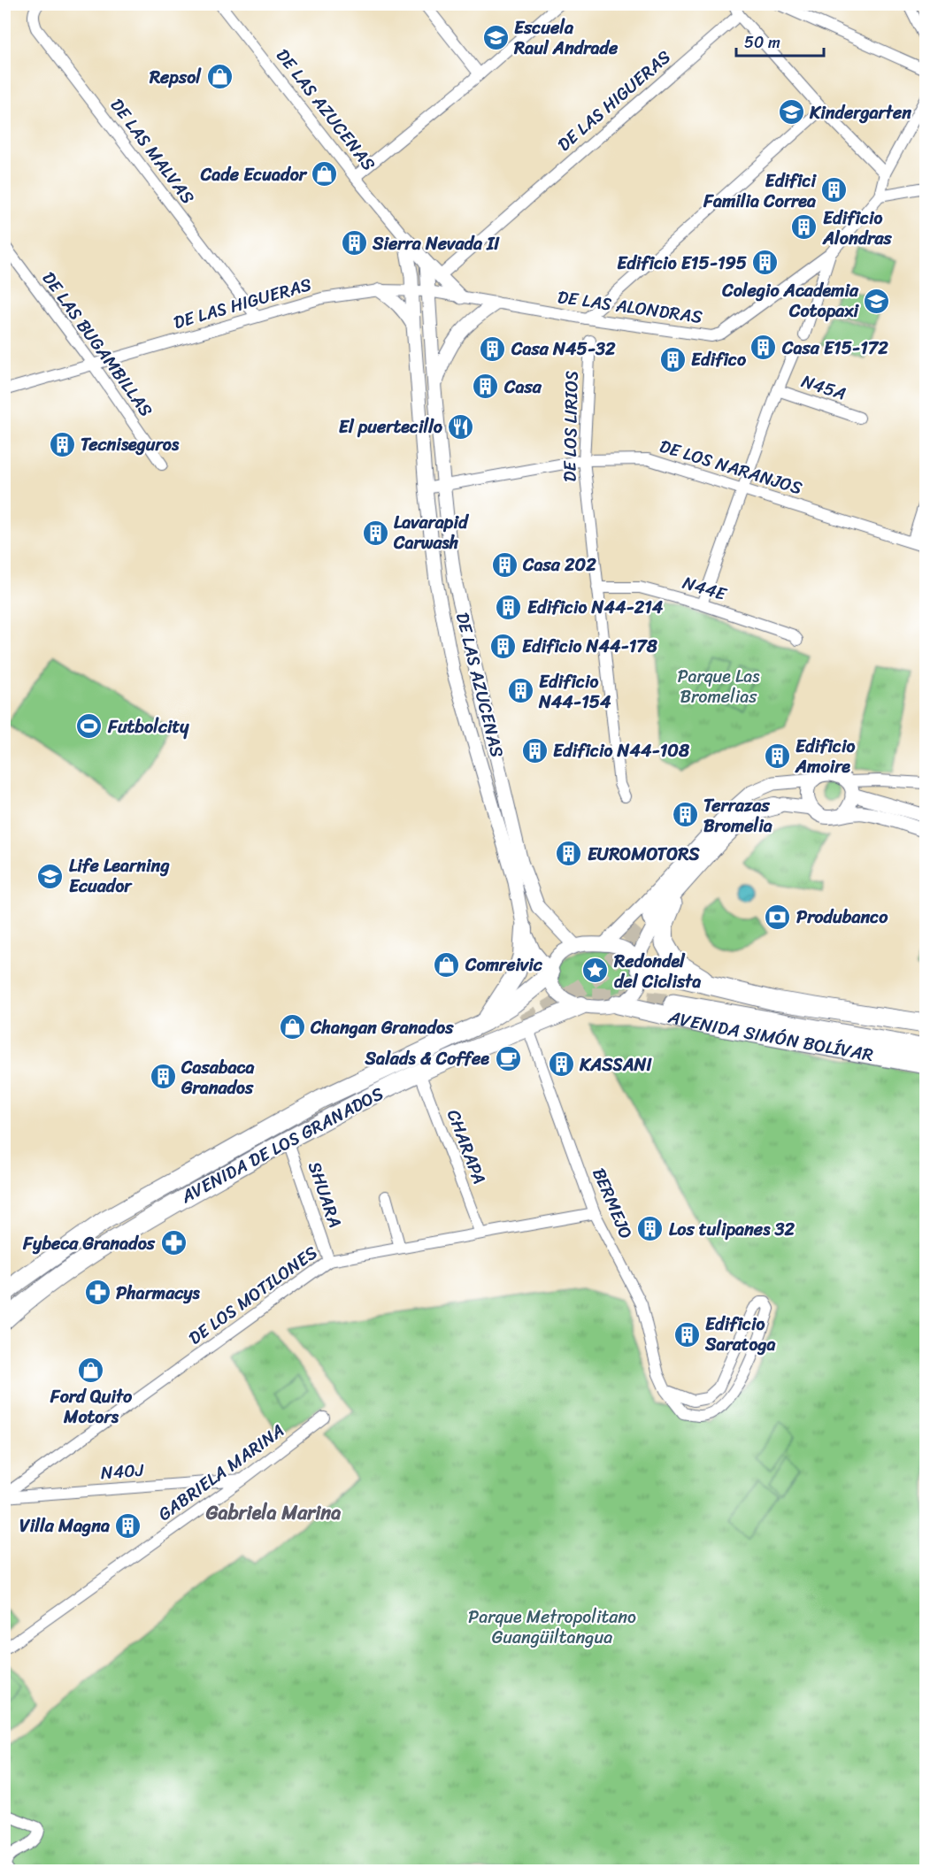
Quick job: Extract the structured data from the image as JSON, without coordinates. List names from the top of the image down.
{
  "streets": {
    "highway": ["AVENIDA SIMÓN BOLÍVAR"],
    "main road": ["AVENIDA DE LOS GRANADOS"],
    "street": [
      "DE LAS HIGUERAS",
      "DE LAS AZUCENAS",
      "DE LAS MALVAS",
      "DE LAS ALONDRAS",
      "DE LAS BUGAMBILLAS",
      "N45A",
      "DE LOS LIRIOS",
      "DE LOS NARANJOS",
      "N44E",
      "CHARAPA",
      "SHUARA",
      "BERMEJO",
      "DE LOS MOTILONES",
      "N40J",
      "GABRIELA MARINA"
    ]
  },
  "crossings": [
    ["DE LAS HIGUERAS", "DE LAS AZUCENAS"],
    ["DE LAS HIGUERAS", "DE LAS MALVAS"],
    ["DE LAS HIGUERAS", "DE LAS ALONDRAS"],
    ["DE LAS HIGUERAS", "DE LAS BUGAMBILLAS"],
    ["DE LAS AZUCENAS", "DE LOS NARANJOS"],
    ["DE LAS AZUCENAS", "AVENIDA SIMÓN BOLÍVAR"],
    ["DE LAS AZUCENAS", "AVENIDA DE LOS GRANADOS"],
    ["DE LOS LIRIOS", "DE LOS NARANJOS"],
    ["DE LOS LIRIOS", "N44E"],
    ["AVENIDA SIMÓN BOLÍVAR", "AVENIDA DE LOS GRANADOS"],
    ["AVENIDA DE LOS GRANADOS", "CHARAPA"],
    ["AVENIDA DE LOS GRANADOS", "SHUARA"],
    ["AVENIDA DE LOS GRANADOS", "BERMEJO"],
    ["CHARAPA", "DE LOS MOTILONES"],
    ["SHUARA", "DE LOS MOTILONES"],
    ["BERMEJO", "DE LOS MOTILONES"],
    ["DE LOS MOTILONES", "N40J"],
    ["N40J", "GABRIELA MARINA"]
  ],
  "districts": ["Gabriela Marina"],
  "parks": ["Parque Las Bromelias", "Parque Metropolitano Guangüiltangua"],
  "places": {
    "school or university": [
      "Escuela Raul Andrade",
      "Kindergarten",
      "Colegio Academia Cotopaxi",
      "Life Learning Ecuador"
    ],
    "shop": [
      "Repsol",
      "Cade Ecuador",
      "Comreivic",
      "Changan Granados",
      "Ford Quito Motors"
    ],
    "building": [
      "Edifici Familia Correa",
      "Edificio Alondras",
      "Sierra Nevada II",
      "Edificio E15-195",
      "Casa E15-172",
      "Casa N45-32",
      "Edifico",
      "Casa",
      "Tecniseguros",
      "Lavarapid Carwash",
      "Casa 202",
      "Edificio N44-214",
      "Edificio N44-178",
      "Edificio N44-154",
      "Edificio N44-108",
      "Edificio Amoire",
      "Terrazas Bromelia",
      "EUROMOTORS",
      "KASSANI",
      "Casabaca Granados",
      "Los tulipanes 32",
      "Edificio Saratoga",
      "Villa Magna"
    ],
    "restaurant": ["El puertecillo"],
    "sports": ["Futbolcity"],
    "bank": ["Produbanco"],
    "place": ["Redondel del Ciclista"],
    "cafe": ["Salads & Coffee"],
    "pharmacy": ["Fybeca Granados", "Pharmacys"]
  },
  "scale_bar": "50 m"
}
